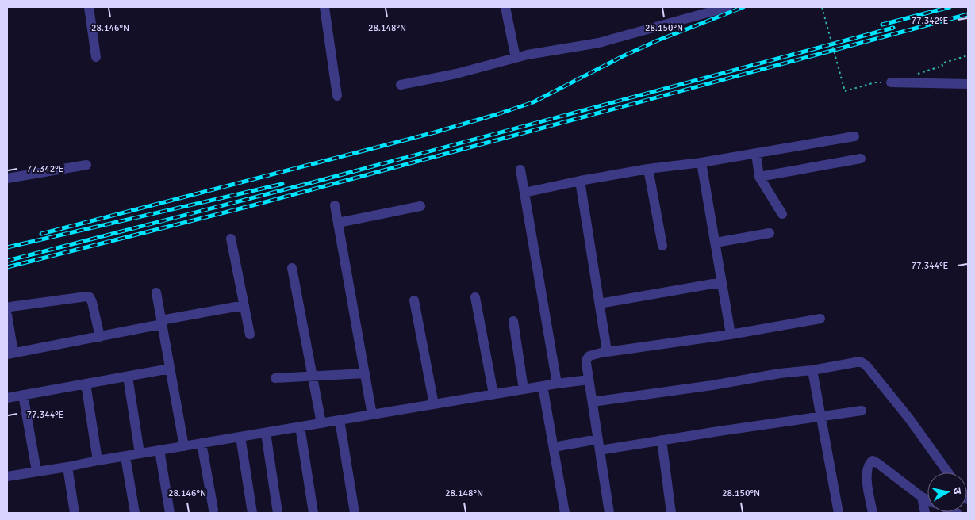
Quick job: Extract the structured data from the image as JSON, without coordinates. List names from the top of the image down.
{
  "north": "right",
  "coordinates": [
    "77.342°E",
    "28.146°N",
    "28.148°N",
    "28.150°N",
    "77.344°E"
  ]
}
